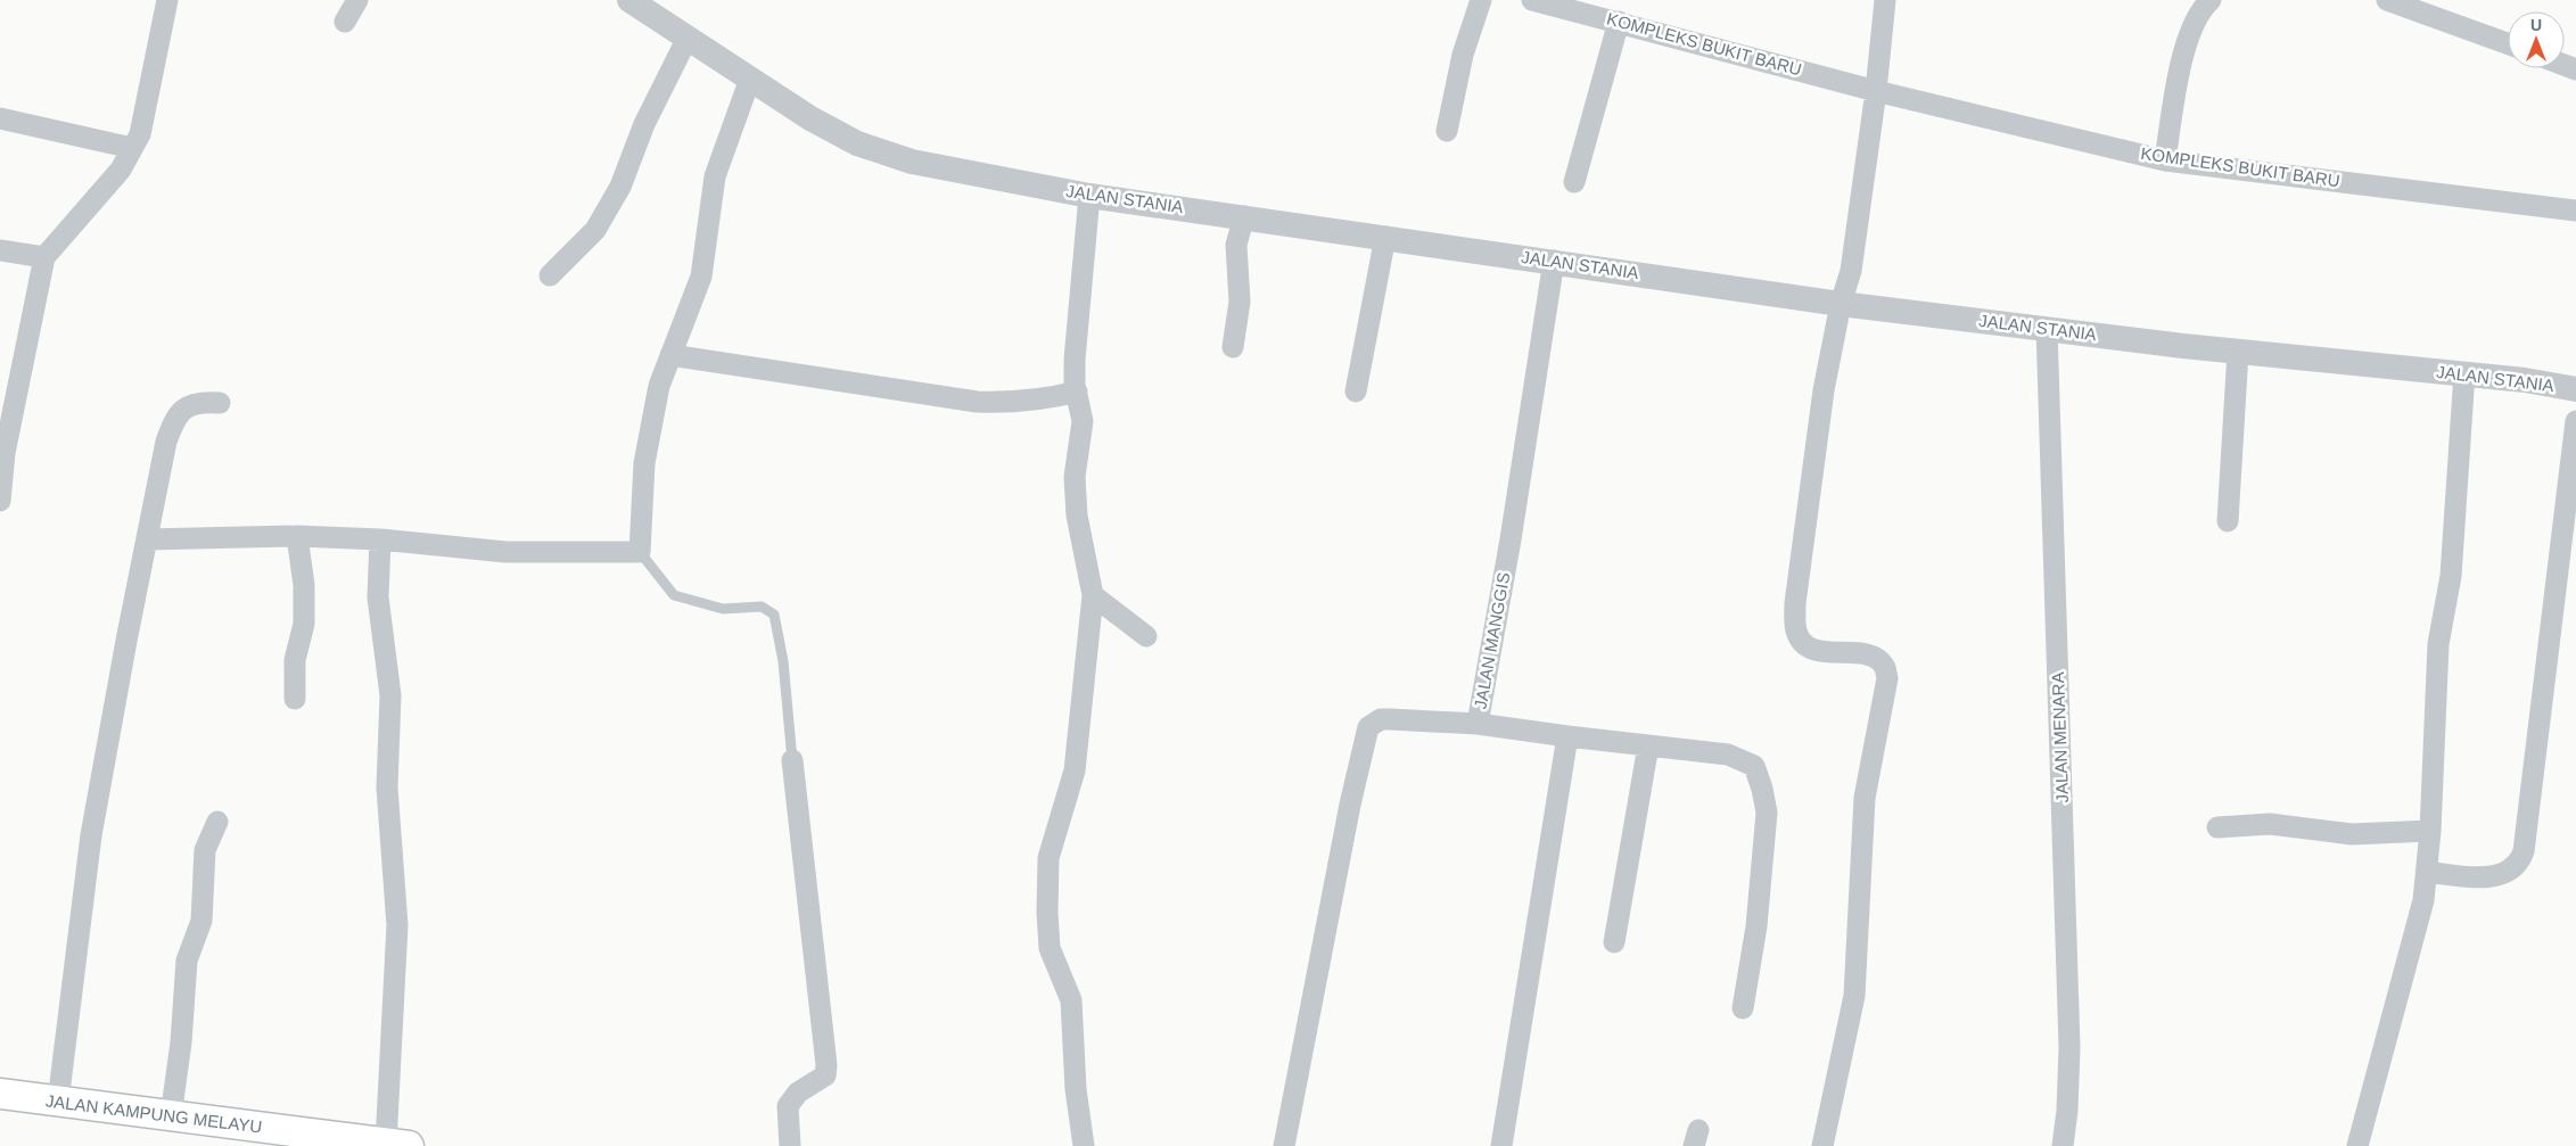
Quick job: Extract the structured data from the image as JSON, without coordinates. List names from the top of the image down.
{
  "streets": {
    "main road": ["JALAN KAMPUNG MELAYU"],
    "street": [
      "KOMPLEKS BUKIT BARU",
      "JALAN STANIA",
      "JALAN MANGGIS",
      "JALAN MENARA"
    ]
  },
  "crossings": [
    ["JALAN STANIA", "JALAN MANGGIS"],
    ["JALAN STANIA", "JALAN MENARA"]
  ],
  "north": "top"
}
